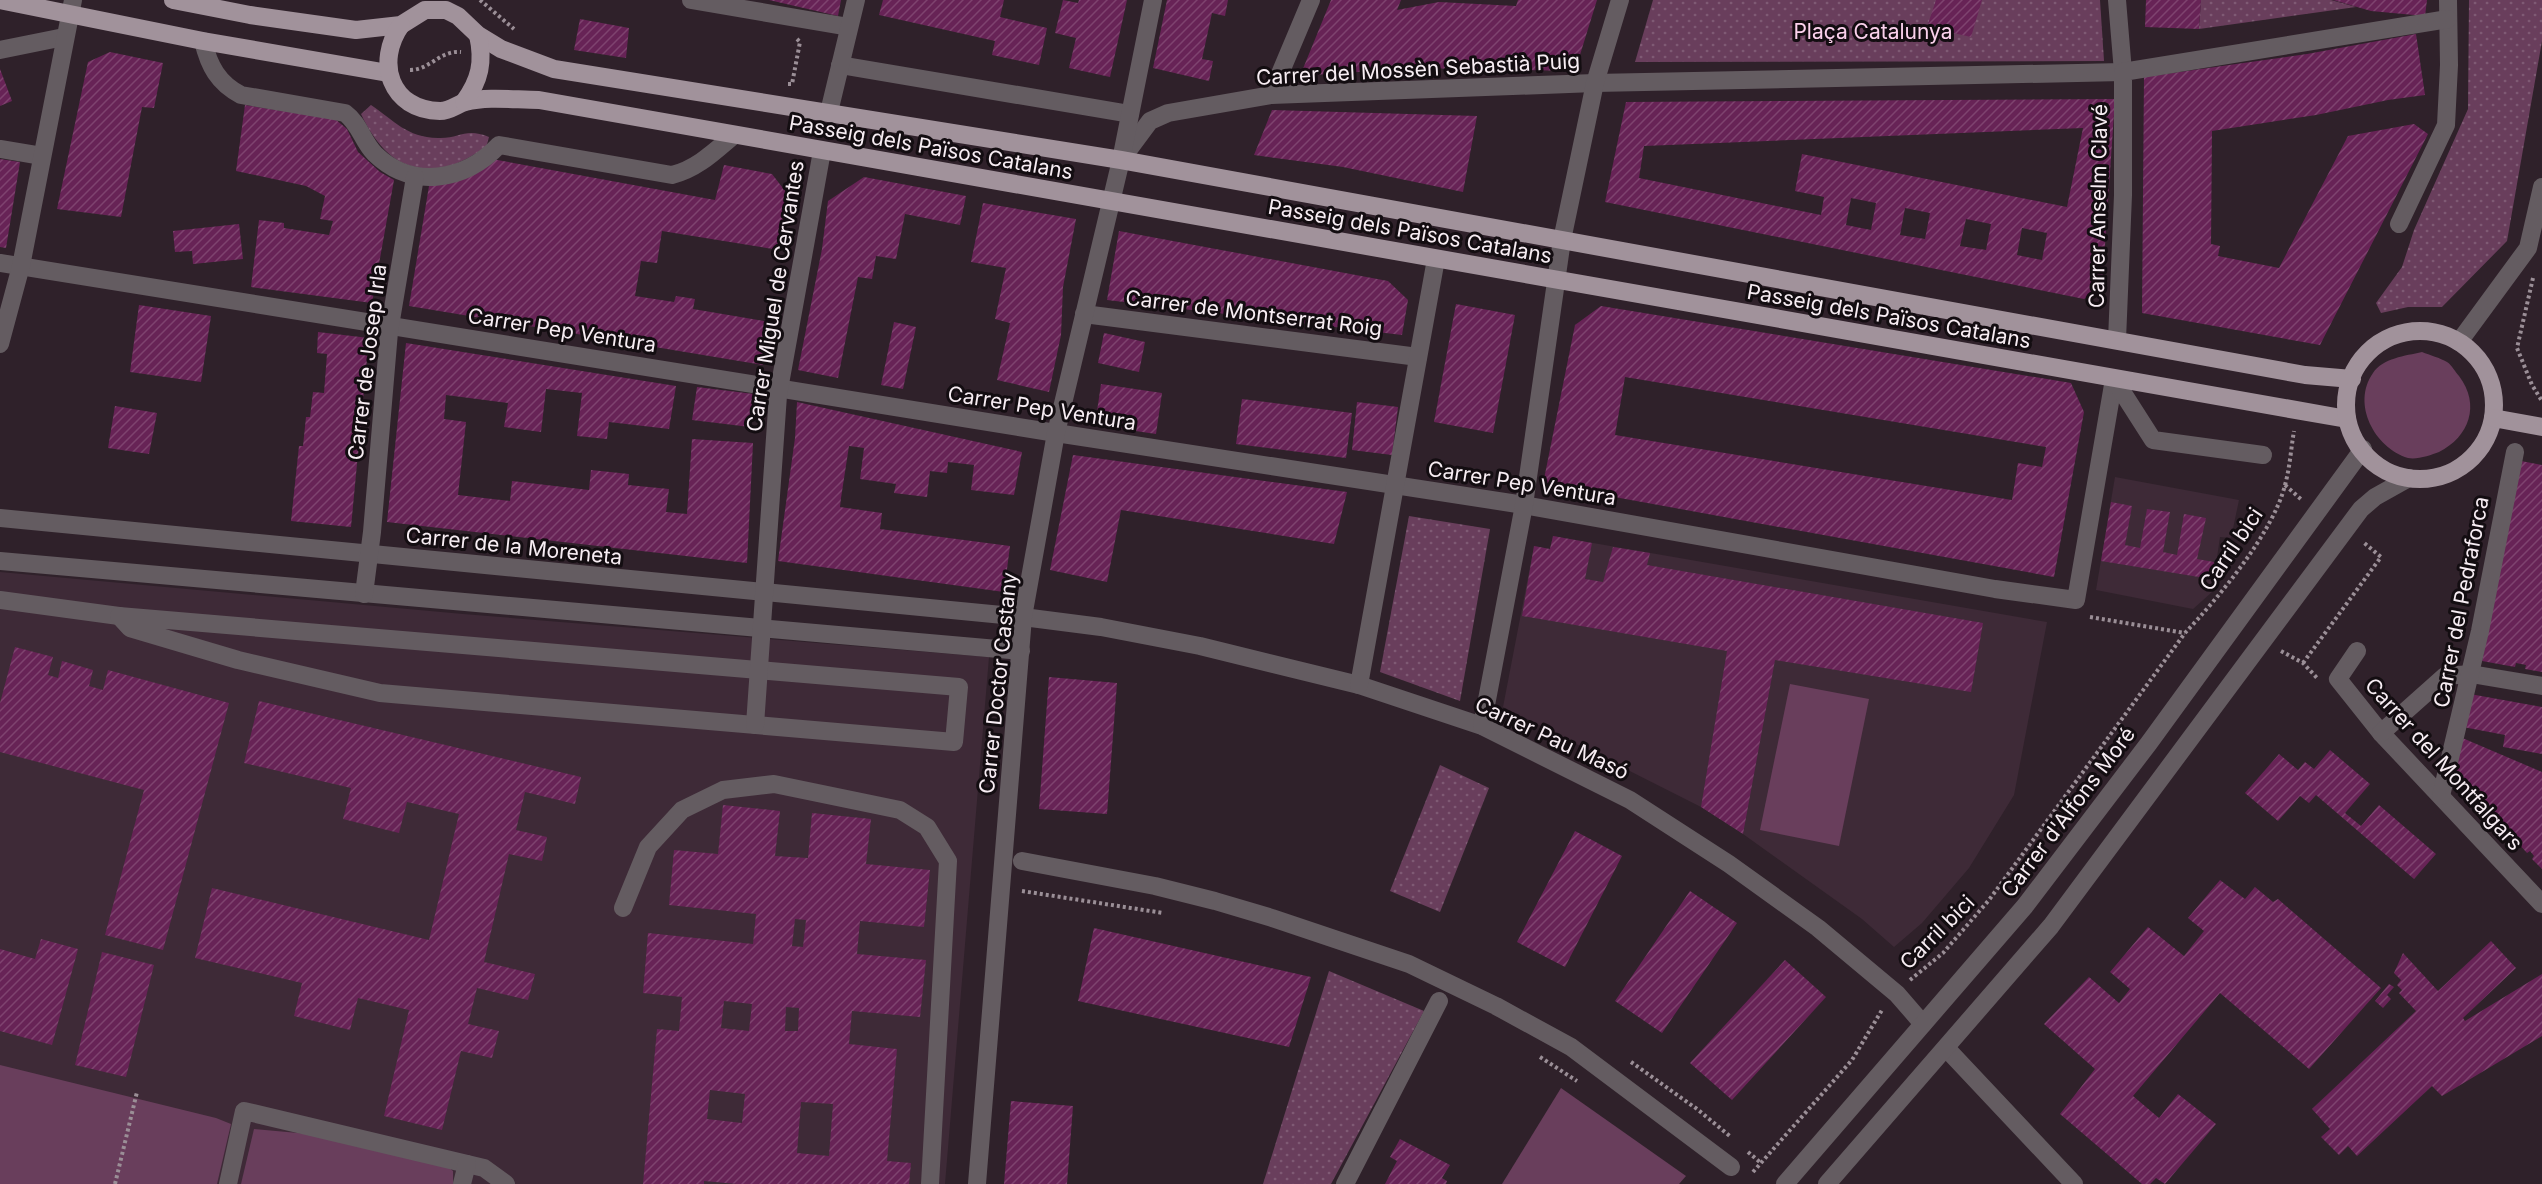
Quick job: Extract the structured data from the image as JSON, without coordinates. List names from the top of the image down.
{
  "streets": {
    "main road": ["Passeig dels Països Catalans"],
    "street": [
      "Carrer del Mossèn Sebastià Puig",
      "Carrer Anselm Clavé",
      "Carrer Miguel de Cervantes",
      "Carrer de Montserrat Roig",
      "Carrer Pep Ventura",
      "Carrer de Josep Irla",
      "Carrer de la Moreneta",
      "Carrer del Pedraforca",
      "Carrer Doctor Castany",
      "Carrer Pau Masó",
      "Carrer del Montfalgars",
      "Carrer d'Alfons Moré"
    ],
    "path": ["Carril bici"]
  },
  "crossings": [
    ["Carrer del Mossèn Sebastià Puig", "Carrer Anselm Clavé"],
    ["Carrer del Mossèn Sebastià Puig", "Carrer Doctor Castany"],
    ["Passeig dels Països Catalans", "Carrer Miguel de Cervantes"],
    ["Passeig dels Països Catalans", "Carrer Pep Ventura"],
    ["Passeig dels Països Catalans", "Carrer Doctor Castany"],
    ["Passeig dels Països Catalans", "Carrer d'Alfons Moré"],
    ["Carrer Miguel de Cervantes", "Carrer Pep Ventura"],
    ["Carrer Miguel de Cervantes", "Carrer de la Moreneta"],
    ["Carrer de Montserrat Roig", "Carrer Doctor Castany"],
    ["Carrer Pep Ventura", "Carrer de Josep Irla"],
    ["Carrer Pep Ventura", "Carrer Doctor Castany"],
    ["Carrer de Josep Irla", "Carrer de la Moreneta"],
    ["Carrer de la Moreneta", "Carrer Doctor Castany"],
    ["Carrer de la Moreneta", "Carrer Pau Masó"],
    ["Carril bici", "Carrer Pau Masó"],
    ["Carrer del Pedraforca", "Carrer del Montfalgars"],
    ["Carrer Doctor Castany", "Carrer Pau Masó"],
    ["Carrer Pau Masó", "Carrer d'Alfons Moré"]
  ],
  "parks": ["Plaça Catalunya"]
}
